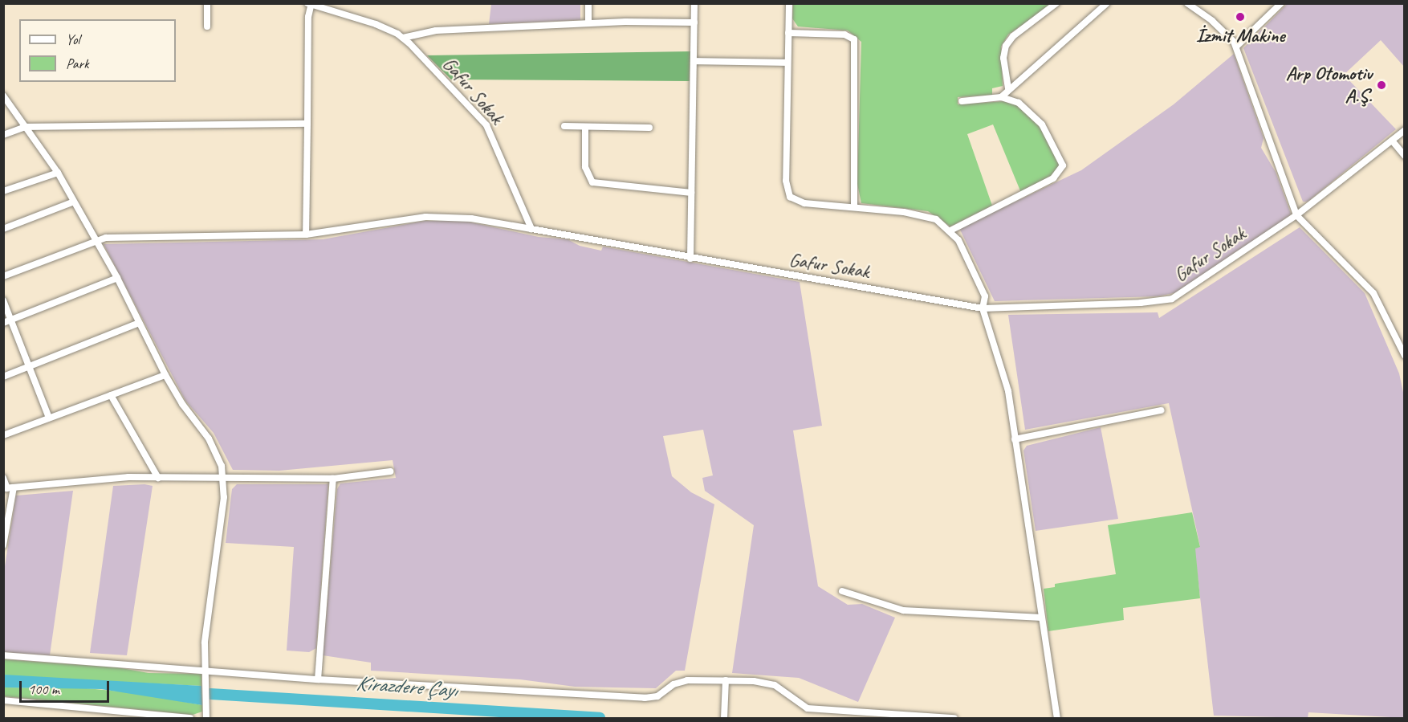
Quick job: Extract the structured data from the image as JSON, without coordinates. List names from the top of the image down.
{
  "streets": {
    "street": ["Gafur Sokak"]
  },
  "water": ["Kirazdere Çayı"],
  "places": ["İzmit Makine", "Arp Otomotiv A.Ş."],
  "legend": ["Yol", "Park"],
  "scale_bar": "100 m"
}
